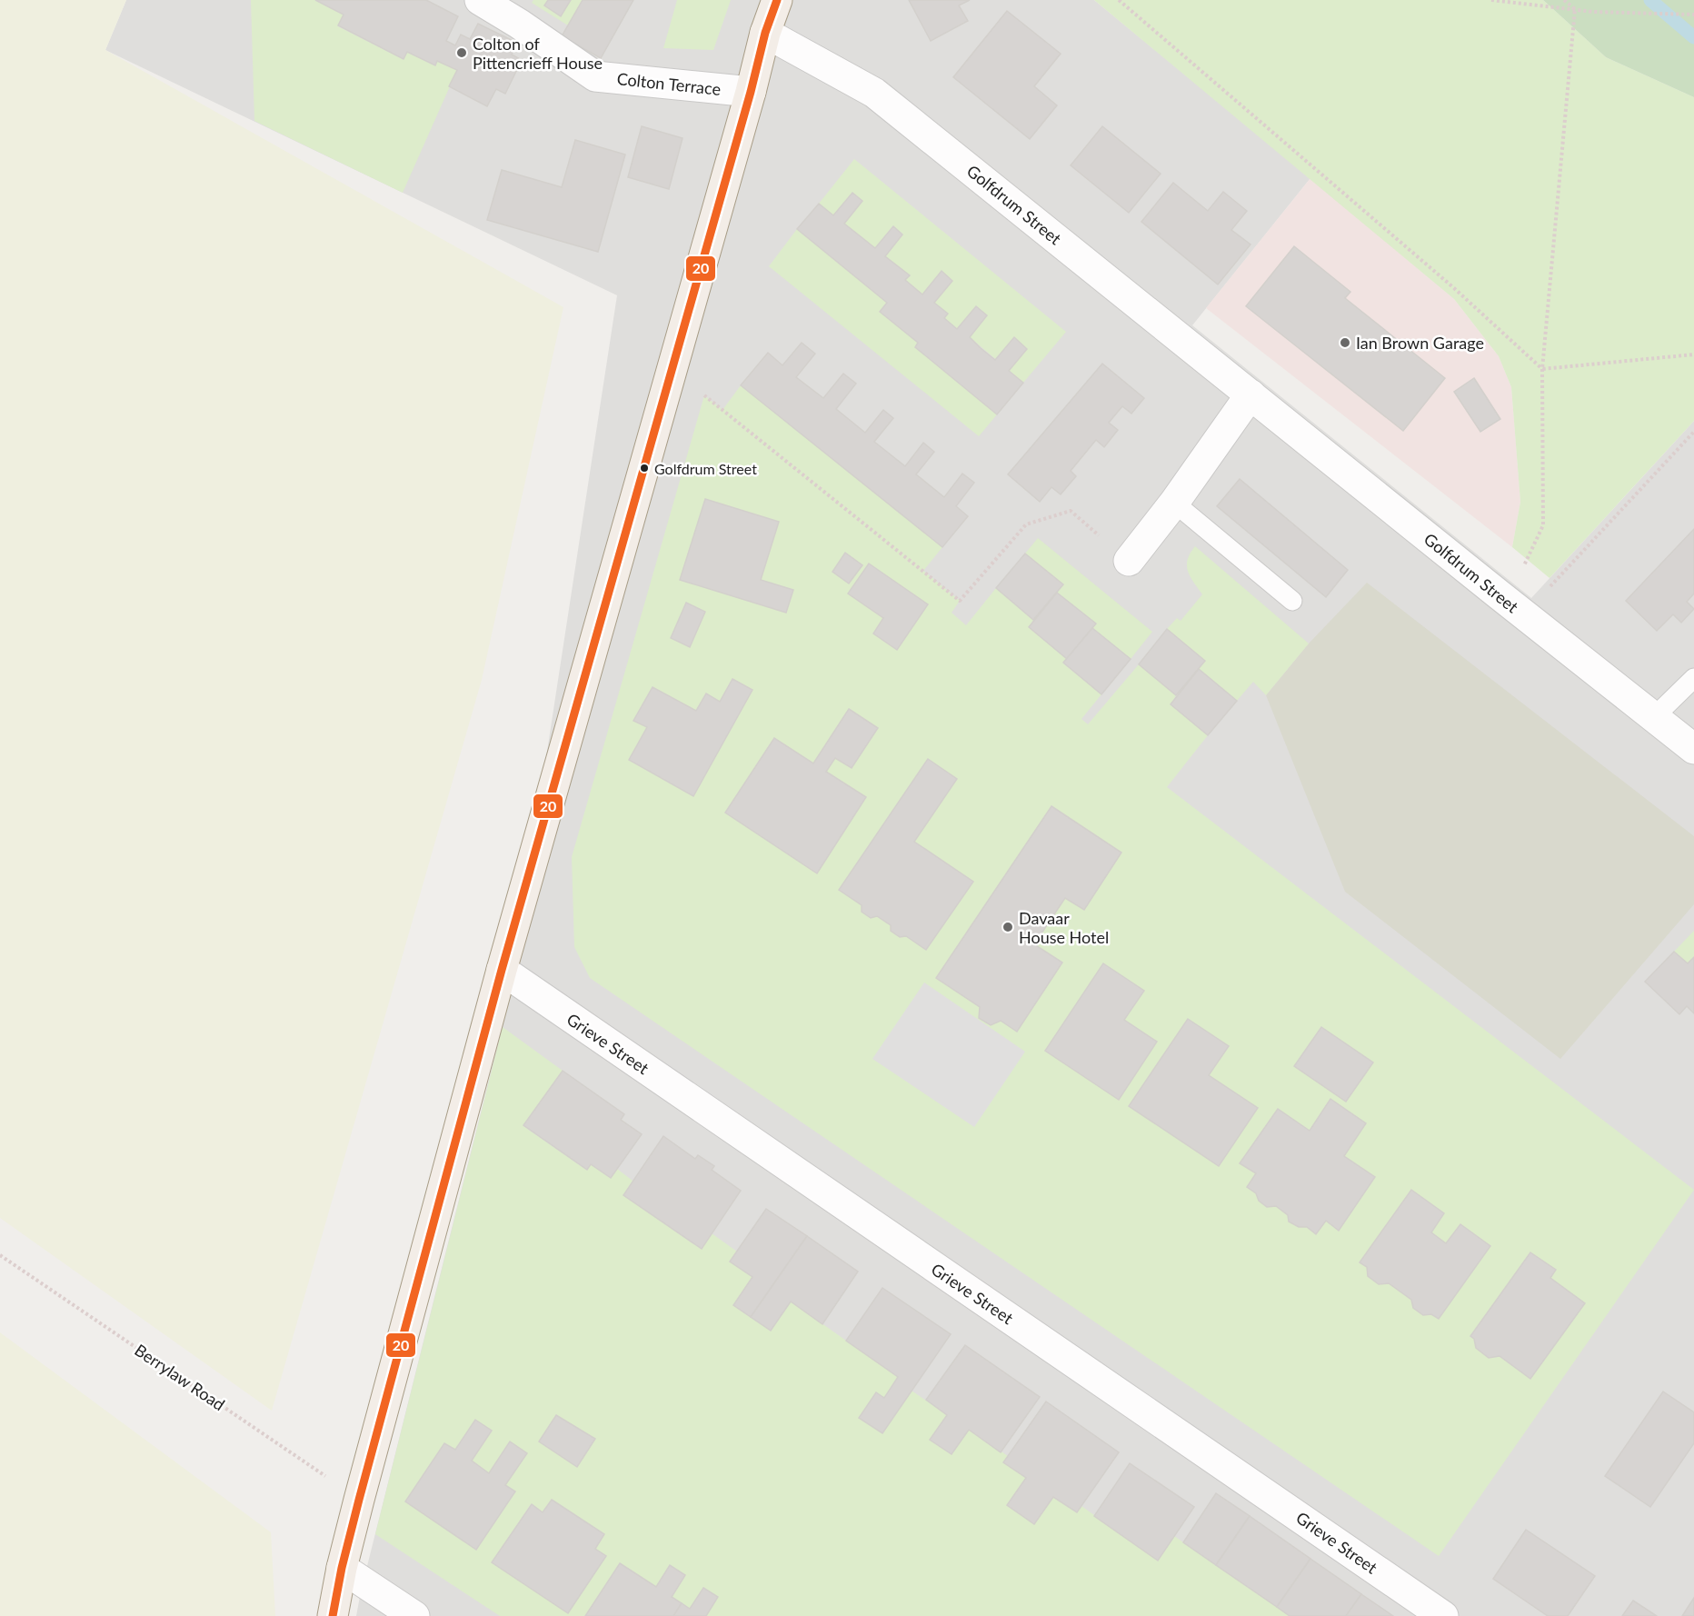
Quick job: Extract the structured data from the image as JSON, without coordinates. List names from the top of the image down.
{
  "streets": {
    "street": ["Colton Terrace", "Golfdrum Street", "Grieve Street"],
    "path": ["Berrylaw Road"]
  },
  "places": [
    "Colton of Pittencrieff House",
    "Ian Brown Garage",
    "Golfdrum Street",
    "Davaar House Hotel"
  ],
  "lines": ["transit line 20"]
}
